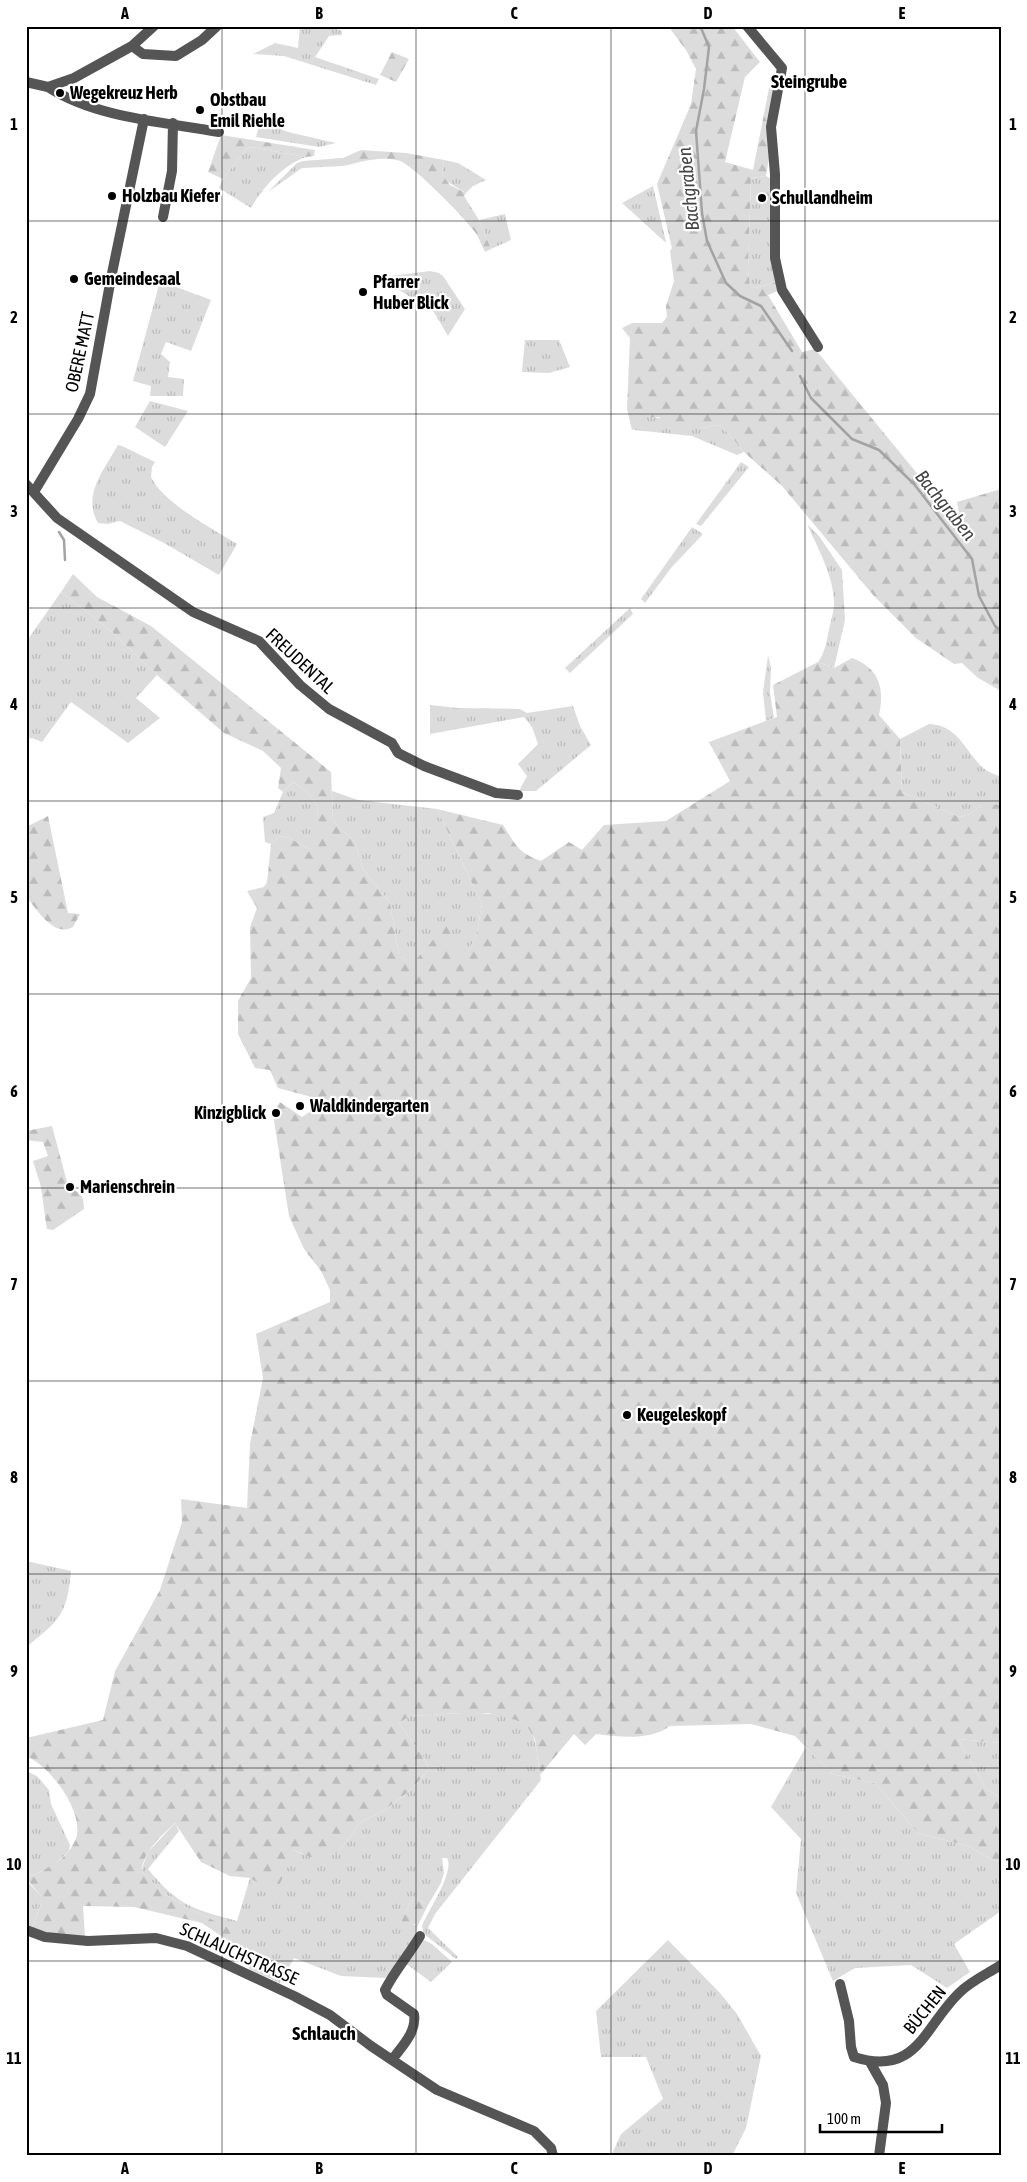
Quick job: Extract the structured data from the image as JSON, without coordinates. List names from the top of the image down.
{
  "streets": {
    "street": [
      "OBERE MATT",
      "FREUDENTAL",
      "SCHLAUCHSTRASSE",
      "BÜCHEN"
    ]
  },
  "crossings": [
    ["OBERE MATT", "FREUDENTAL"]
  ],
  "districts": ["Steingrube", "Schlauch"],
  "water": ["Bachgraben"],
  "places": [
    "Wegekreuz Herb",
    "Obstbau Emil Riehle",
    "Holzbau Kiefer",
    "Schullandheim",
    "Gemeindesaal",
    "Pfarrer Huber Blick",
    "Waldkindergarten",
    "Kinzigblick",
    "Marienschrein",
    "Keugeleskopf"
  ],
  "scale_bar": "100 m",
  "grid": {
    "columns": [
      "A",
      "B",
      "C",
      "D",
      "E"
    ],
    "rows": [
      "1",
      "2",
      "3",
      "4",
      "5",
      "6",
      "7",
      "8",
      "9",
      "10",
      "11"
    ]
  }
}
